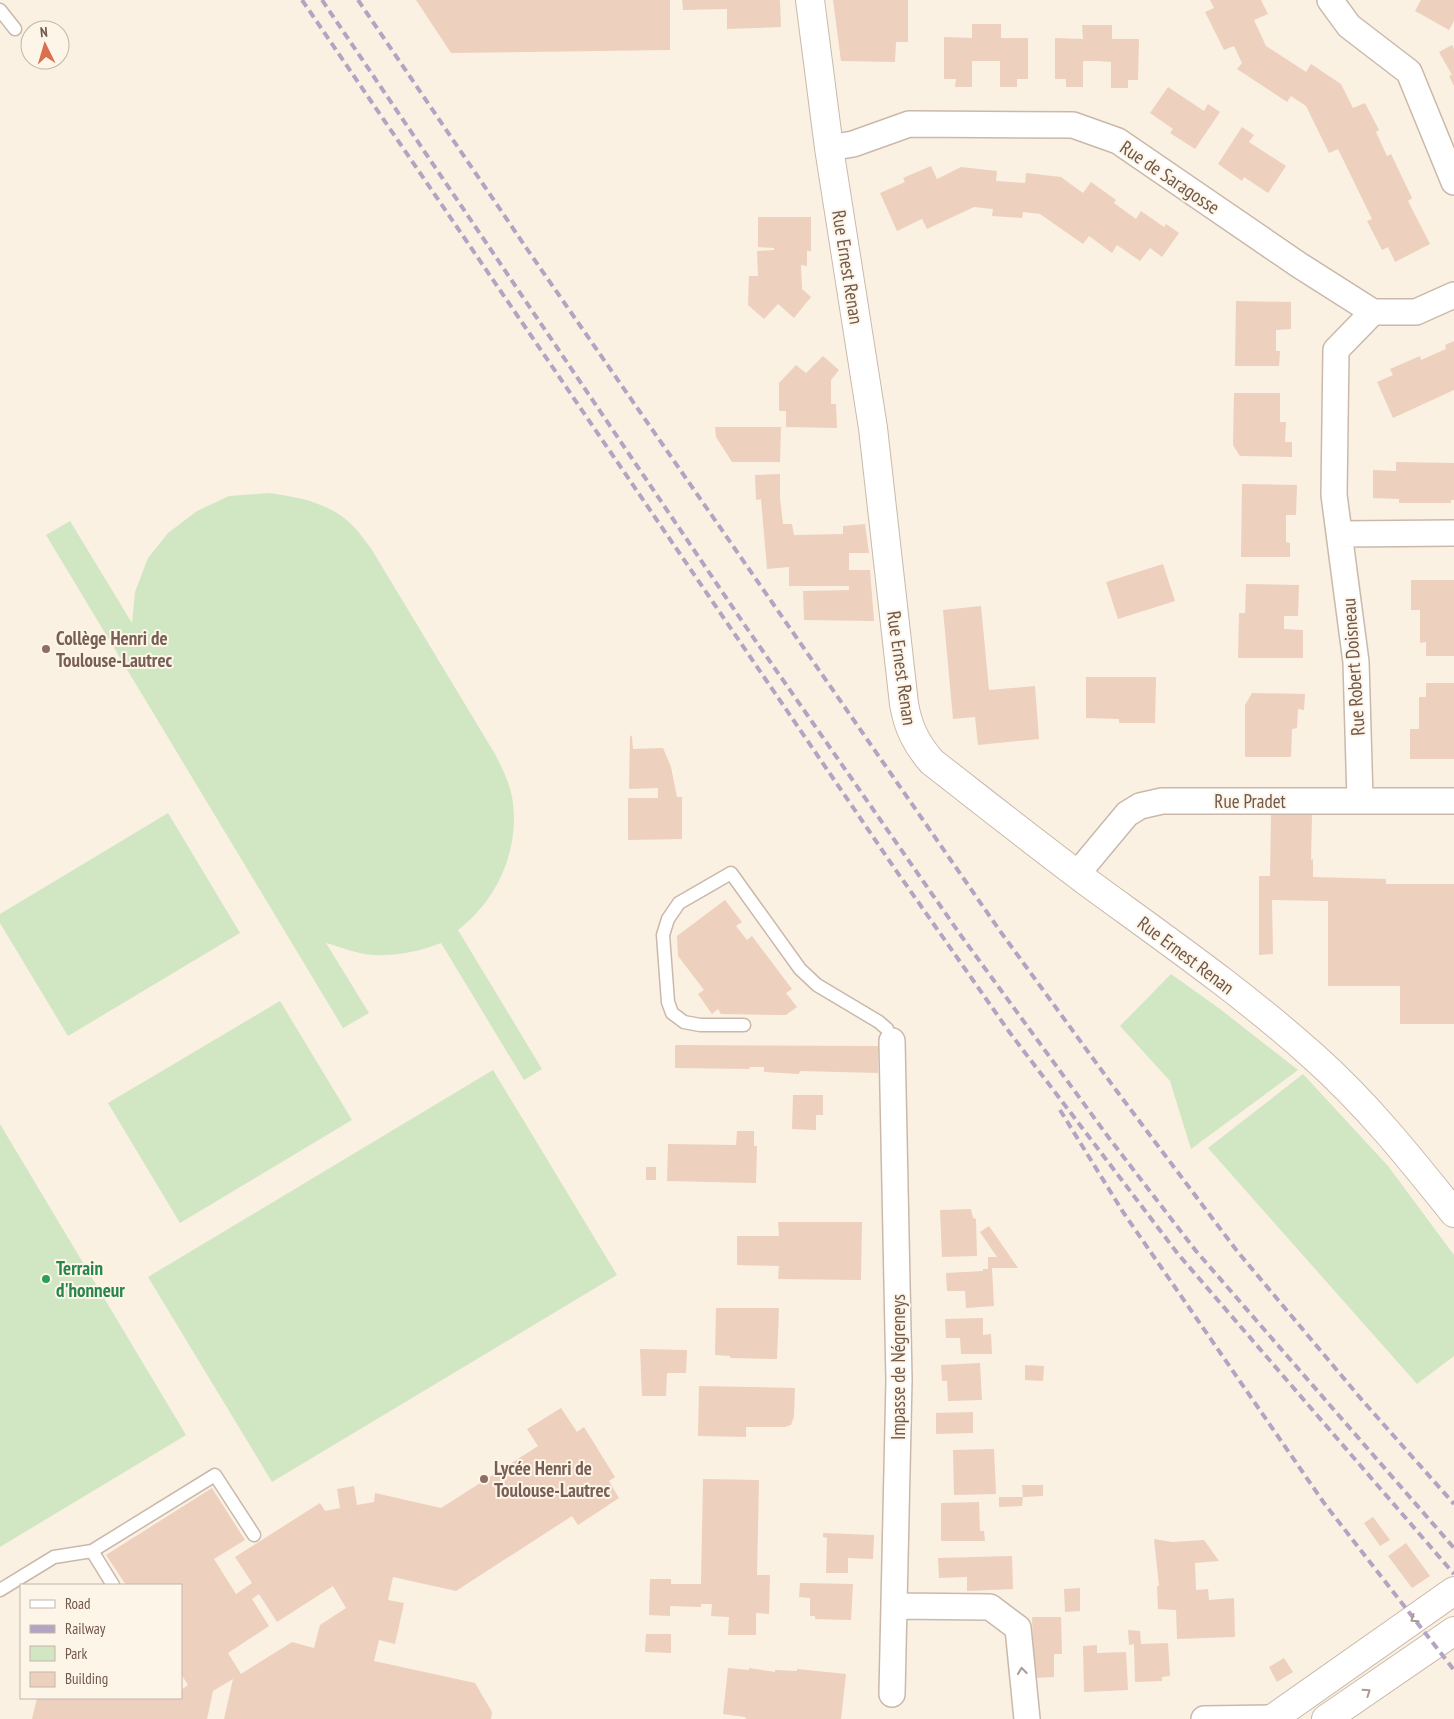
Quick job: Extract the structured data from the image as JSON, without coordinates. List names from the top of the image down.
{
  "streets": {
    "street": [
      "Rue de Saragosse",
      "Rue Ernest Renan",
      "Rue Robert Doisneau",
      "Rue Pradet",
      "Impasse de Négreneys"
    ]
  },
  "crossings": [
    ["Rue de Saragosse", "Rue Ernest Renan"],
    ["Rue de Saragosse", "Rue Robert Doisneau"],
    ["Rue Ernest Renan", "Rue Pradet"],
    ["Rue Robert Doisneau", "Rue Pradet"]
  ],
  "places": ["Collège Henri de Toulouse-Lautrec", "Terrain d'honneur", "Lycée Henri de Toulouse-Lautrec"],
  "legend": [
    "Road",
    "Railway",
    "Park",
    "Building"
  ],
  "north": "top"
}
